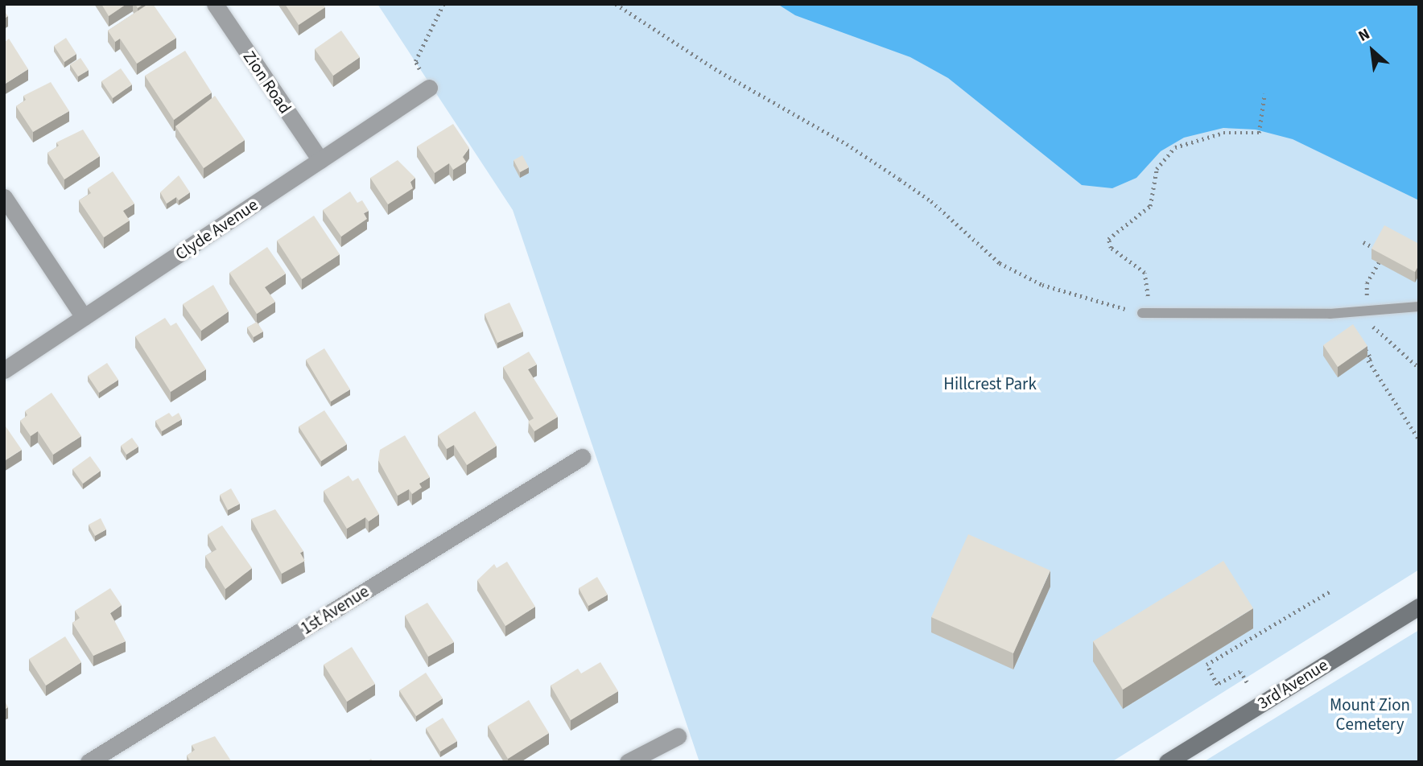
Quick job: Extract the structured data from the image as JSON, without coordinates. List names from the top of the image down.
{
  "streets": {
    "street": [
      "Zion Road",
      "Clyde Avenue",
      "1st Avenue",
      "3rd Avenue"
    ]
  },
  "crossings": [
    ["Zion Road", "Clyde Avenue"]
  ],
  "parks": ["Hillcrest Park", "Mount Zion Cemetery"],
  "north": "top left"
}
